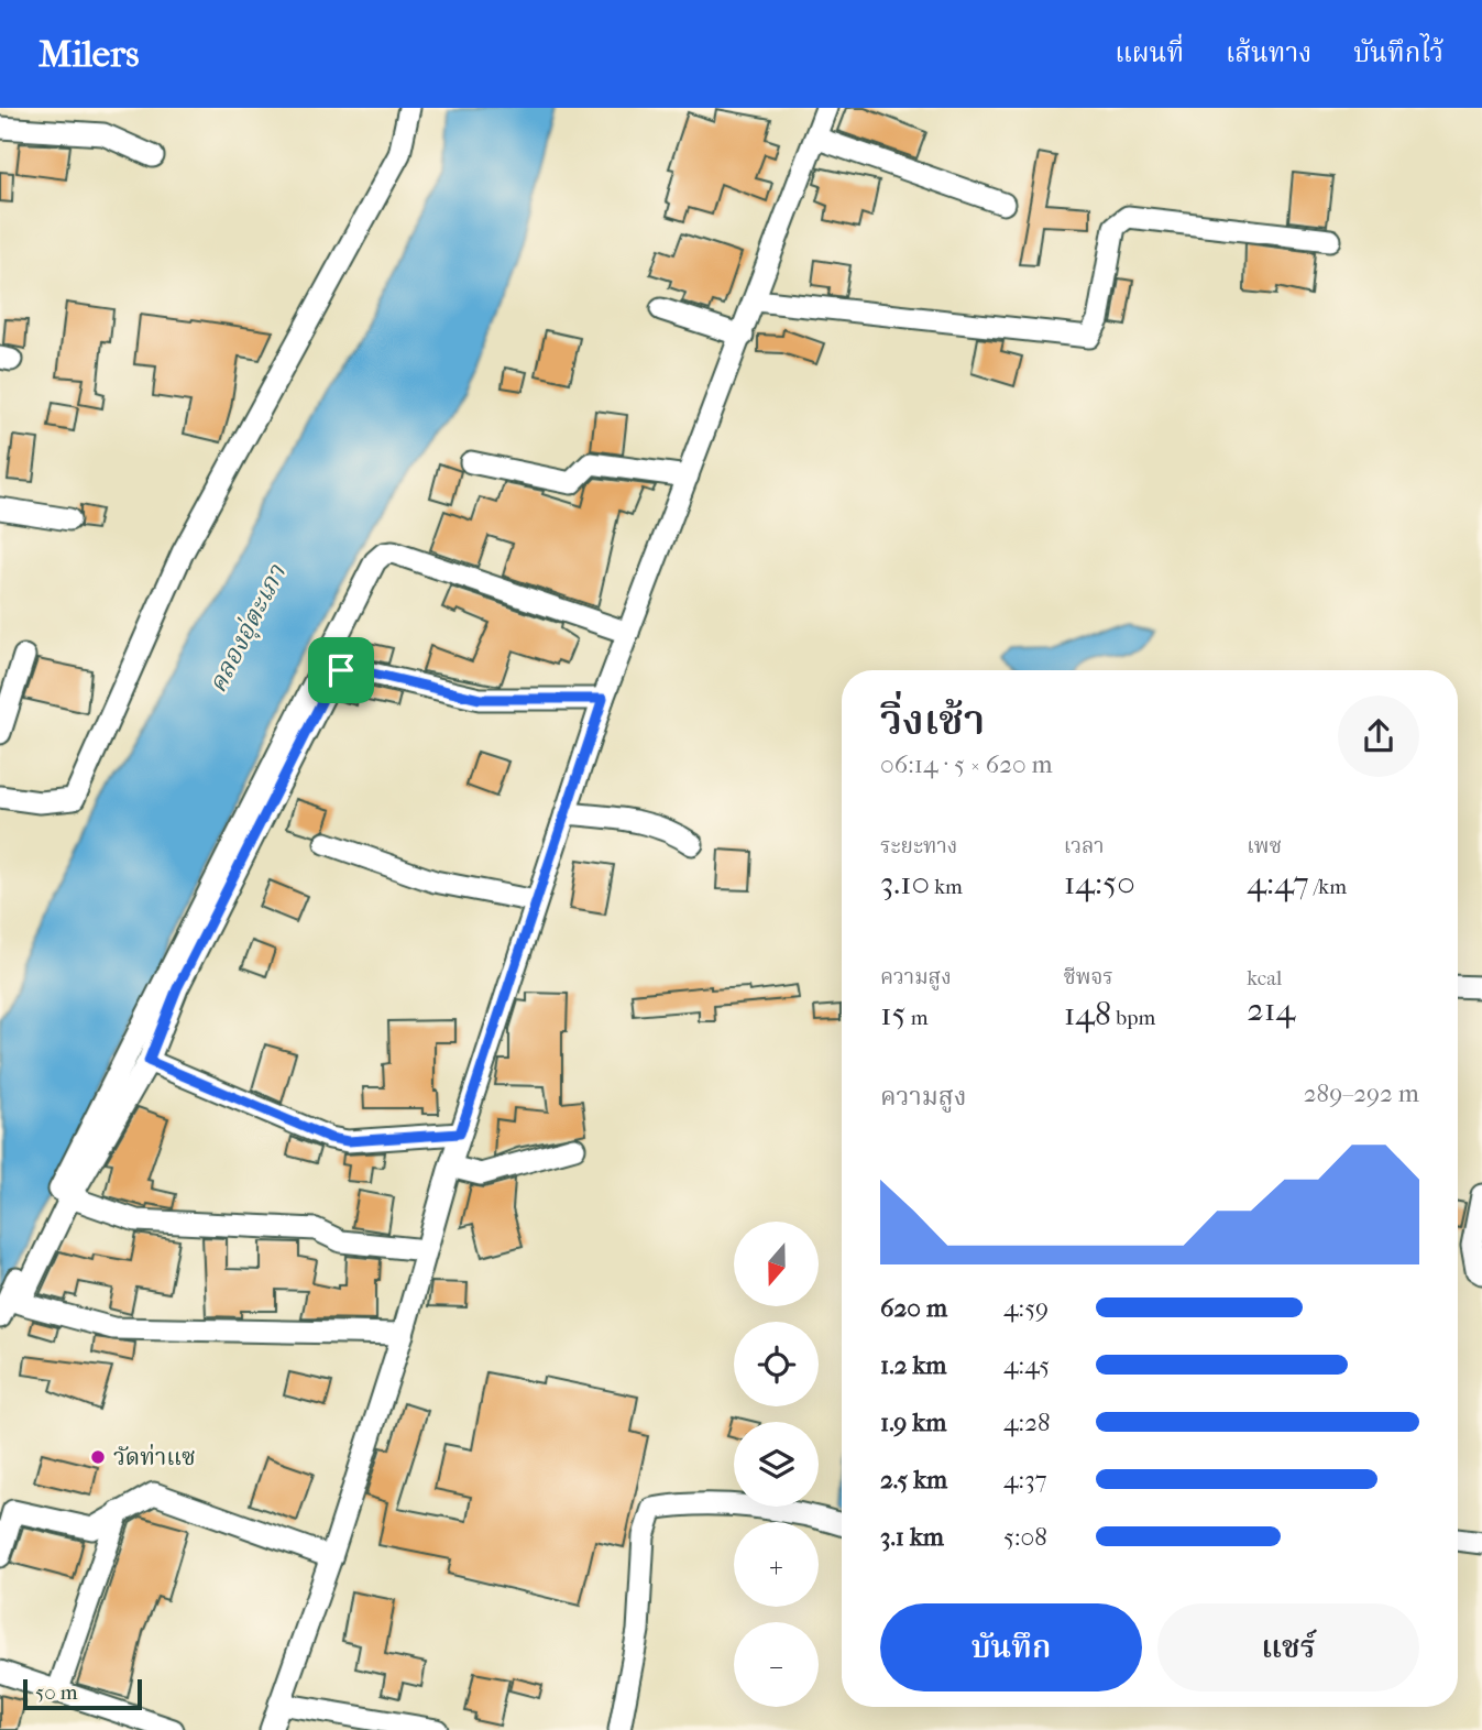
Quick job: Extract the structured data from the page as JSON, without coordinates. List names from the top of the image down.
{
  "water": ["คลองอุ่ตะเภา"],
  "places": ["วัดท่าแซ"],
  "scale_bar": "50 m",
  "north": "bottom",
  "page": {
    "header": "Milers",
    "nav": ["แผนที่", "เส้นทาง", "บันทึกไว้"],
    "heading": ["วิ่งเช้า", "06:14 · 5 × 620 m"],
    "stats": [
      ["ระยะทาง", "3.10 km"],
      ["เวลา", "14:50"],
      ["เพซ", "4:47 /km"],
      ["ความสูง", "15 m"],
      ["ชีพจร", "148 bpm"],
      ["kcal", "214"]
    ],
    "chart": ["ความสูง", "289–292 m"],
    "map_buttons": ["+", "−"],
    "list": [
      {
        "name": "620 m",
        "note": "4:59"
      },
      {
        "name": "1.2 km",
        "note": "4:45"
      },
      {
        "name": "1.9 km",
        "note": "4:28"
      },
      {
        "name": "2.5 km",
        "note": "4:37"
      },
      {
        "name": "3.1 km",
        "note": "5:08"
      }
    ],
    "buttons": ["บันทึก", "แชร์"],
    "scale": "50 m"
  }
}
